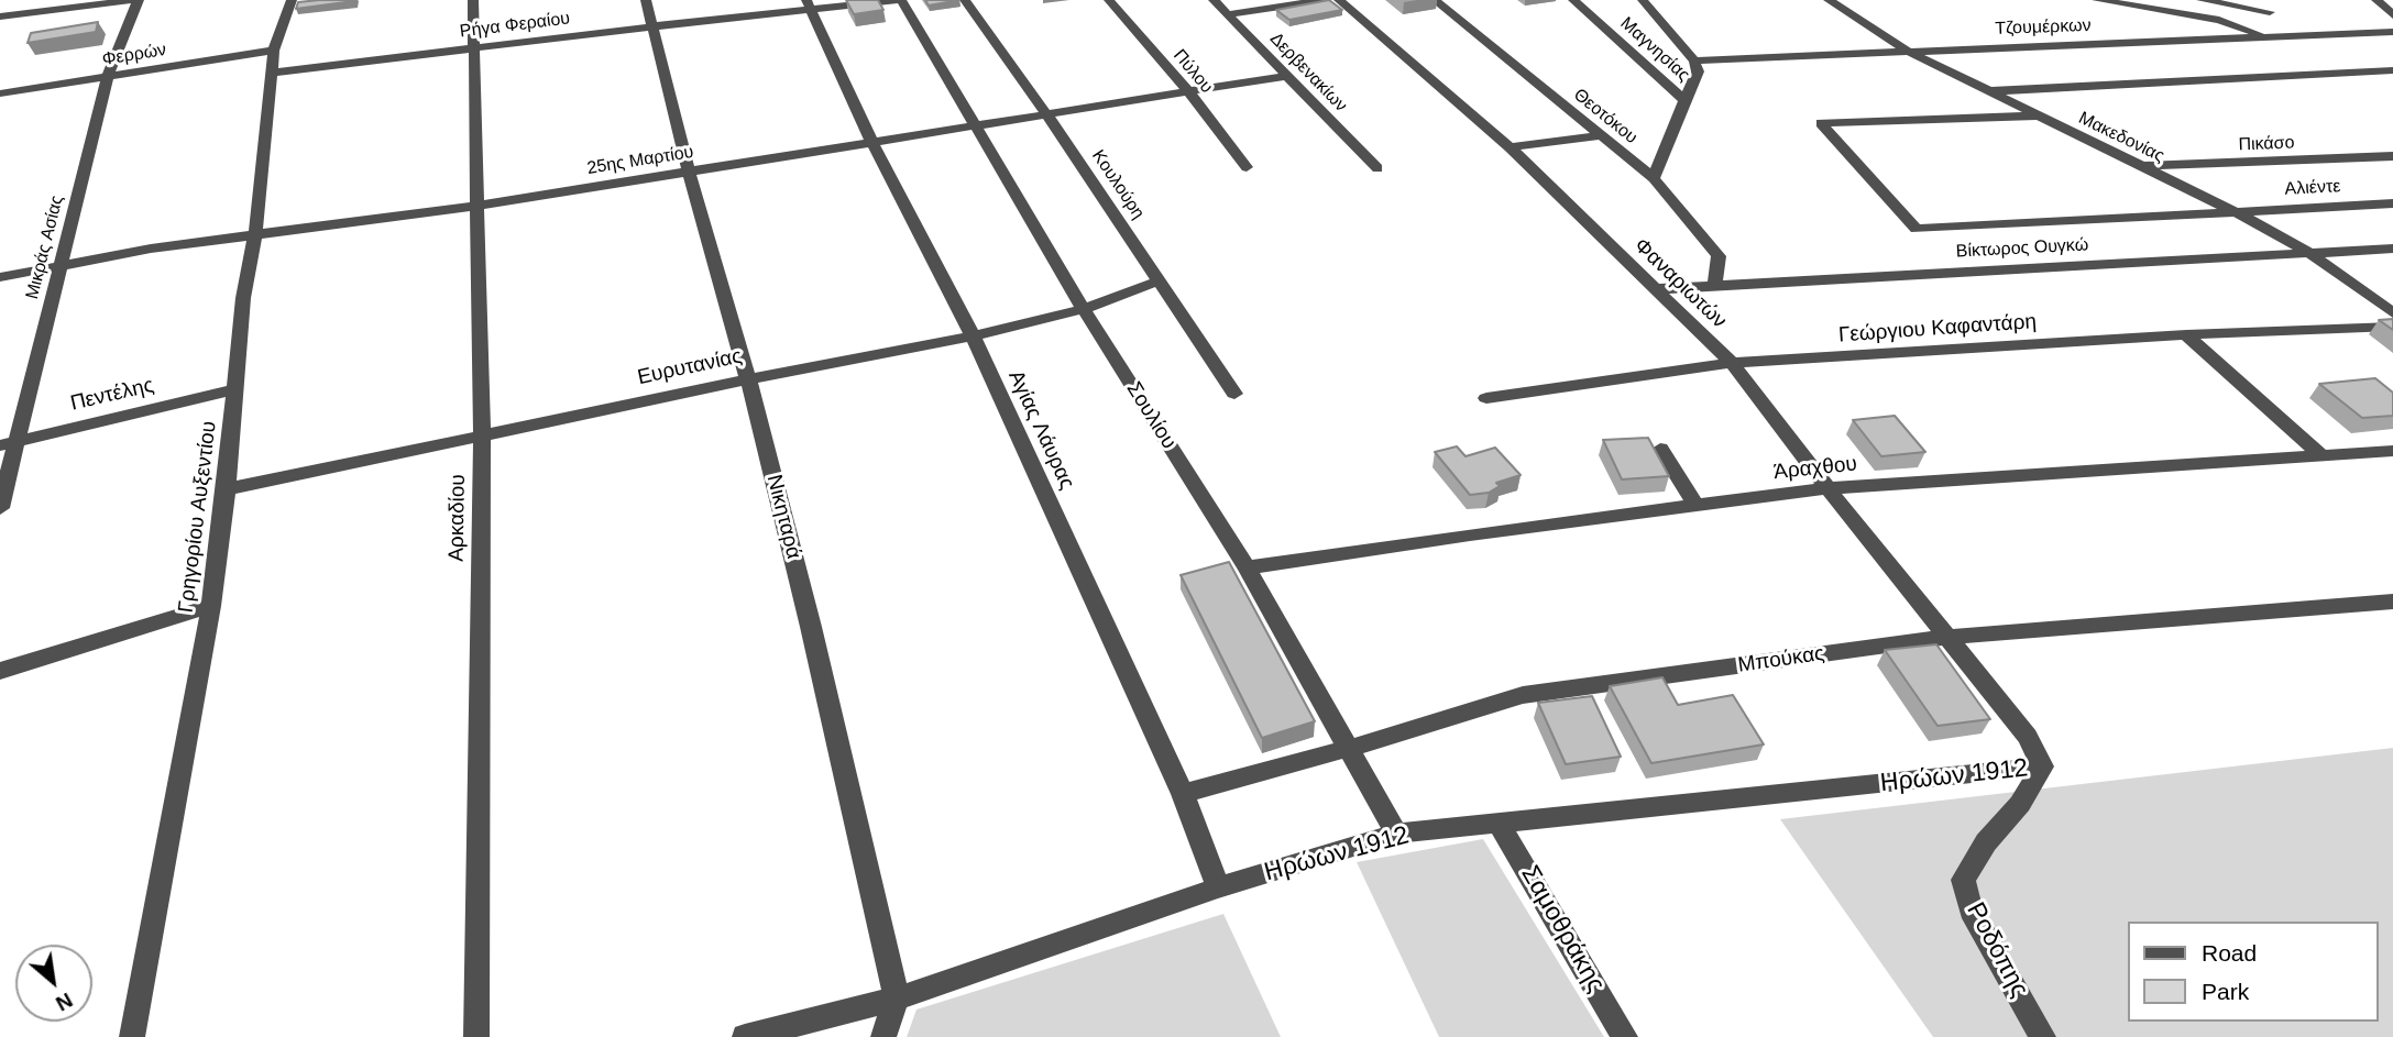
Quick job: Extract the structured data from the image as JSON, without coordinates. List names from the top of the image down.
{
  "streets": {
    "street": [
      "Ρήγα Φεραίου",
      "Τζουμέρκων",
      "Μαγνησίας",
      "Φερρών",
      "Πύλου",
      "Δερβενακίων",
      "Θεοτόκου",
      "Μακεδονίας",
      "Πικάσο",
      "25ης Μαρτίου",
      "Κουλούρη",
      "Αλιέντε",
      "Μικράς Ασίας",
      "Βίκτωρος Ουγκώ",
      "Φαναριωτών",
      "Γεώργιου Καφαντάρη",
      "Ευρυτανίας",
      "Πεντέλης",
      "Σουλίου",
      "Αγίας Λάυρας",
      "Άραχθου",
      "Γρηγορίου Αυξεντίου",
      "Νικηταρά",
      "Αρκαδίου",
      "Μπούκας",
      "Ηρώων 1912",
      "Σαμοθράκης",
      "Ροδόπης"
    ]
  },
  "crossings": [
    ["Ρήγα Φεραίου", "Σουλίου"],
    ["Ρήγα Φεραίου", "Αγίας Λάυρας"],
    ["Ρήγα Φεραίου", "Γρηγορίου Αυξεντίου"],
    ["Ρήγα Φεραίου", "Νικηταρά"],
    ["Ρήγα Φεραίου", "Αρκαδίου"],
    ["Τζουμέρκων", "Μακεδονίας"],
    ["Μαγνησίας", "Θεοτόκου"],
    ["Φερρών", "Μικράς Ασίας"],
    ["Φερρών", "Γρηγορίου Αυξεντίου"],
    ["Πύλου", "25ης Μαρτίου"],
    ["Δερβενακίων", "25ης Μαρτίου"],
    ["Θεοτόκου", "Βίκτωρος Ουγκώ"],
    ["Μακεδονίας", "Πικάσο"],
    ["Μακεδονίας", "Αλιέντε"],
    ["Μακεδονίας", "Βίκτωρος Ουγκώ"],
    ["25ης Μαρτίου", "Κουλούρη"],
    ["25ης Μαρτίου", "Μικράς Ασίας"],
    ["25ης Μαρτίου", "Σουλίου"],
    ["25ης Μαρτίου", "Αγίας Λάυρας"],
    ["25ης Μαρτίου", "Γρηγορίου Αυξεντίου"],
    ["25ης Μαρτίου", "Νικηταρά"],
    ["25ης Μαρτίου", "Αρκαδίου"],
    ["Κουλούρη", "Ευρυτανίας"],
    ["Μικράς Ασίας", "Πεντέλης"],
    ["Βίκτωρος Ουγκώ", "Φαναριωτών"],
    ["Φαναριωτών", "Γεώργιου Καφαντάρη"],
    ["Φαναριωτών", "Άραχθου"],
    ["Φαναριωτών", "Μπούκας"],
    ["Ευρυτανίας", "Σουλίου"],
    ["Ευρυτανίας", "Αγίας Λάυρας"],
    ["Ευρυτανίας", "Γρηγορίου Αυξεντίου"],
    ["Ευρυτανίας", "Νικηταρά"],
    ["Ευρυτανίας", "Αρκαδίου"],
    ["Πεντέλης", "Γρηγορίου Αυξεντίου"],
    ["Σουλίου", "Άραχθου"],
    ["Σουλίου", "Μπούκας"],
    ["Σουλίου", "Ηρώων 1912"],
    ["Αγίας Λάυρας", "Μπούκας"],
    ["Αγίας Λάυρας", "Ηρώων 1912"],
    ["Νικηταρά", "Ηρώων 1912"],
    ["Ηρώων 1912", "Σαμοθράκης"],
    ["Ηρώων 1912", "Ροδόπης"]
  ],
  "legend": ["Road", "Park"],
  "north": "bottom right"
}
